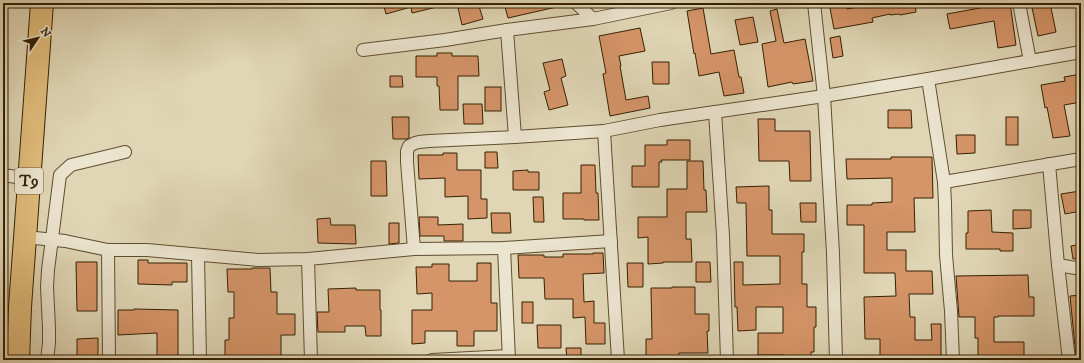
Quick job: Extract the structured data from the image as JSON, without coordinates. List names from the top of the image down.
{
  "streets": {
    "highway": ["T9"]
  },
  "north": "top right"
}
